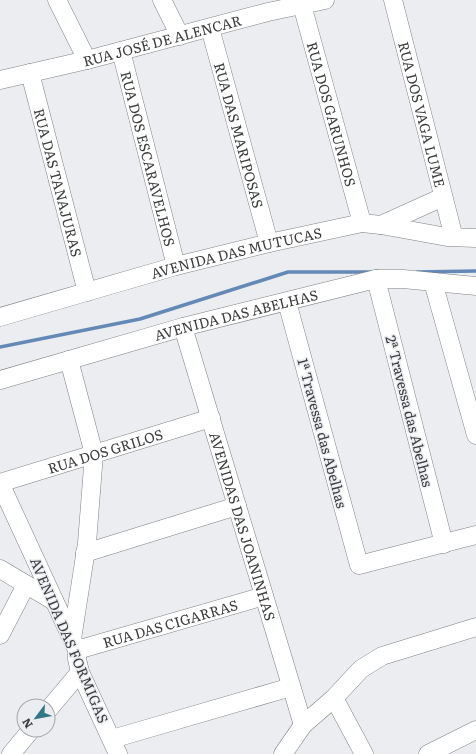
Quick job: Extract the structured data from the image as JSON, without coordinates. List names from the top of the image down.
{
  "streets": {
    "street": [
      "RUA JOSÉ DE ALENCAR",
      "RUA DOS GARUNHOS",
      "RUA DOS VAGA LUME",
      "RUA DAS MARIPOSAS",
      "RUA DOS ESCARAVELHOS",
      "RUA DAS TANAJURAS",
      "AVENIDA DAS MUTUCAS",
      "AVENIDA DAS ABELHAS",
      "2ª Travessa das Abelhas",
      "1ª Travessa das Abelhas",
      "RUA DOS GRILOS",
      "AVENIDAS DAS JOANINHAS",
      "RUA DAS CIGARRAS",
      "AVENIDA DAS FORMIGAS"
    ]
  },
  "crossings": [
    ["RUA JOSÉ DE ALENCAR", "RUA DOS GARUNHOS"],
    ["RUA JOSÉ DE ALENCAR", "RUA DAS MARIPOSAS"],
    ["RUA JOSÉ DE ALENCAR", "RUA DOS ESCARAVELHOS"],
    ["RUA JOSÉ DE ALENCAR", "RUA DAS TANAJURAS"],
    ["RUA DOS GARUNHOS", "AVENIDA DAS MUTUCAS"],
    ["RUA DAS MARIPOSAS", "AVENIDA DAS MUTUCAS"],
    ["RUA DOS ESCARAVELHOS", "AVENIDA DAS MUTUCAS"],
    ["RUA DAS TANAJURAS", "AVENIDA DAS MUTUCAS"],
    ["AVENIDA DAS ABELHAS", "2ª Travessa das Abelhas"],
    ["AVENIDA DAS ABELHAS", "1ª Travessa das Abelhas"],
    ["AVENIDA DAS ABELHAS", "AVENIDAS DAS JOANINHAS"],
    ["2ª Travessa das Abelhas", "1ª Travessa das Abelhas"],
    ["RUA DOS GRILOS", "AVENIDAS DAS JOANINHAS"],
    ["RUA DOS GRILOS", "AVENIDA DAS FORMIGAS"],
    ["AVENIDAS DAS JOANINHAS", "RUA DAS CIGARRAS"],
    ["RUA DAS CIGARRAS", "AVENIDA DAS FORMIGAS"]
  ],
  "north": "bottom left"
}
